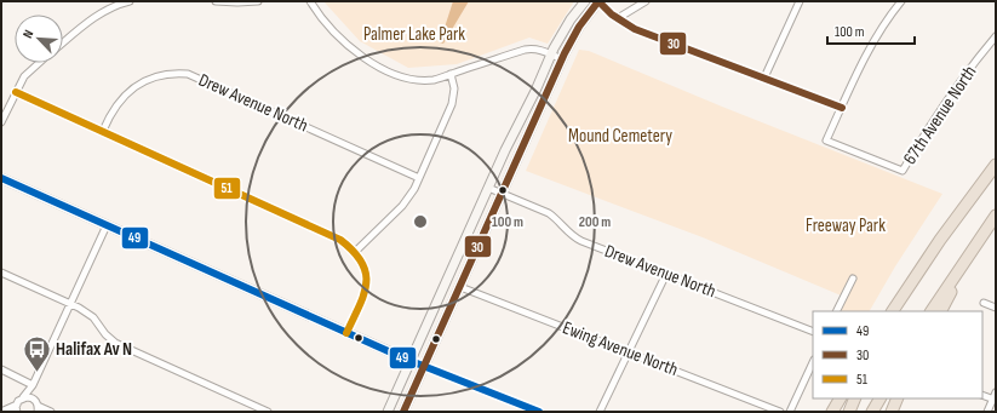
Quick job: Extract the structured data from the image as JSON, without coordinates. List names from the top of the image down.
{
  "streets": {
    "street": ["Drew Avenue North", "67th Avenue North", "Ewing Avenue North"]
  },
  "parks": ["Palmer Lake Park", "Mound Cemetery", "Freeway Park"],
  "places": {
    "bus stop": ["Halifax Av N"]
  },
  "lines": ["transit line 30", "transit line 51", "transit line 49"],
  "legend": ["49", "30", "51"],
  "scale_bar": "100 m",
  "north": "top left",
  "rings": ["100 m", "200 m"]
}
